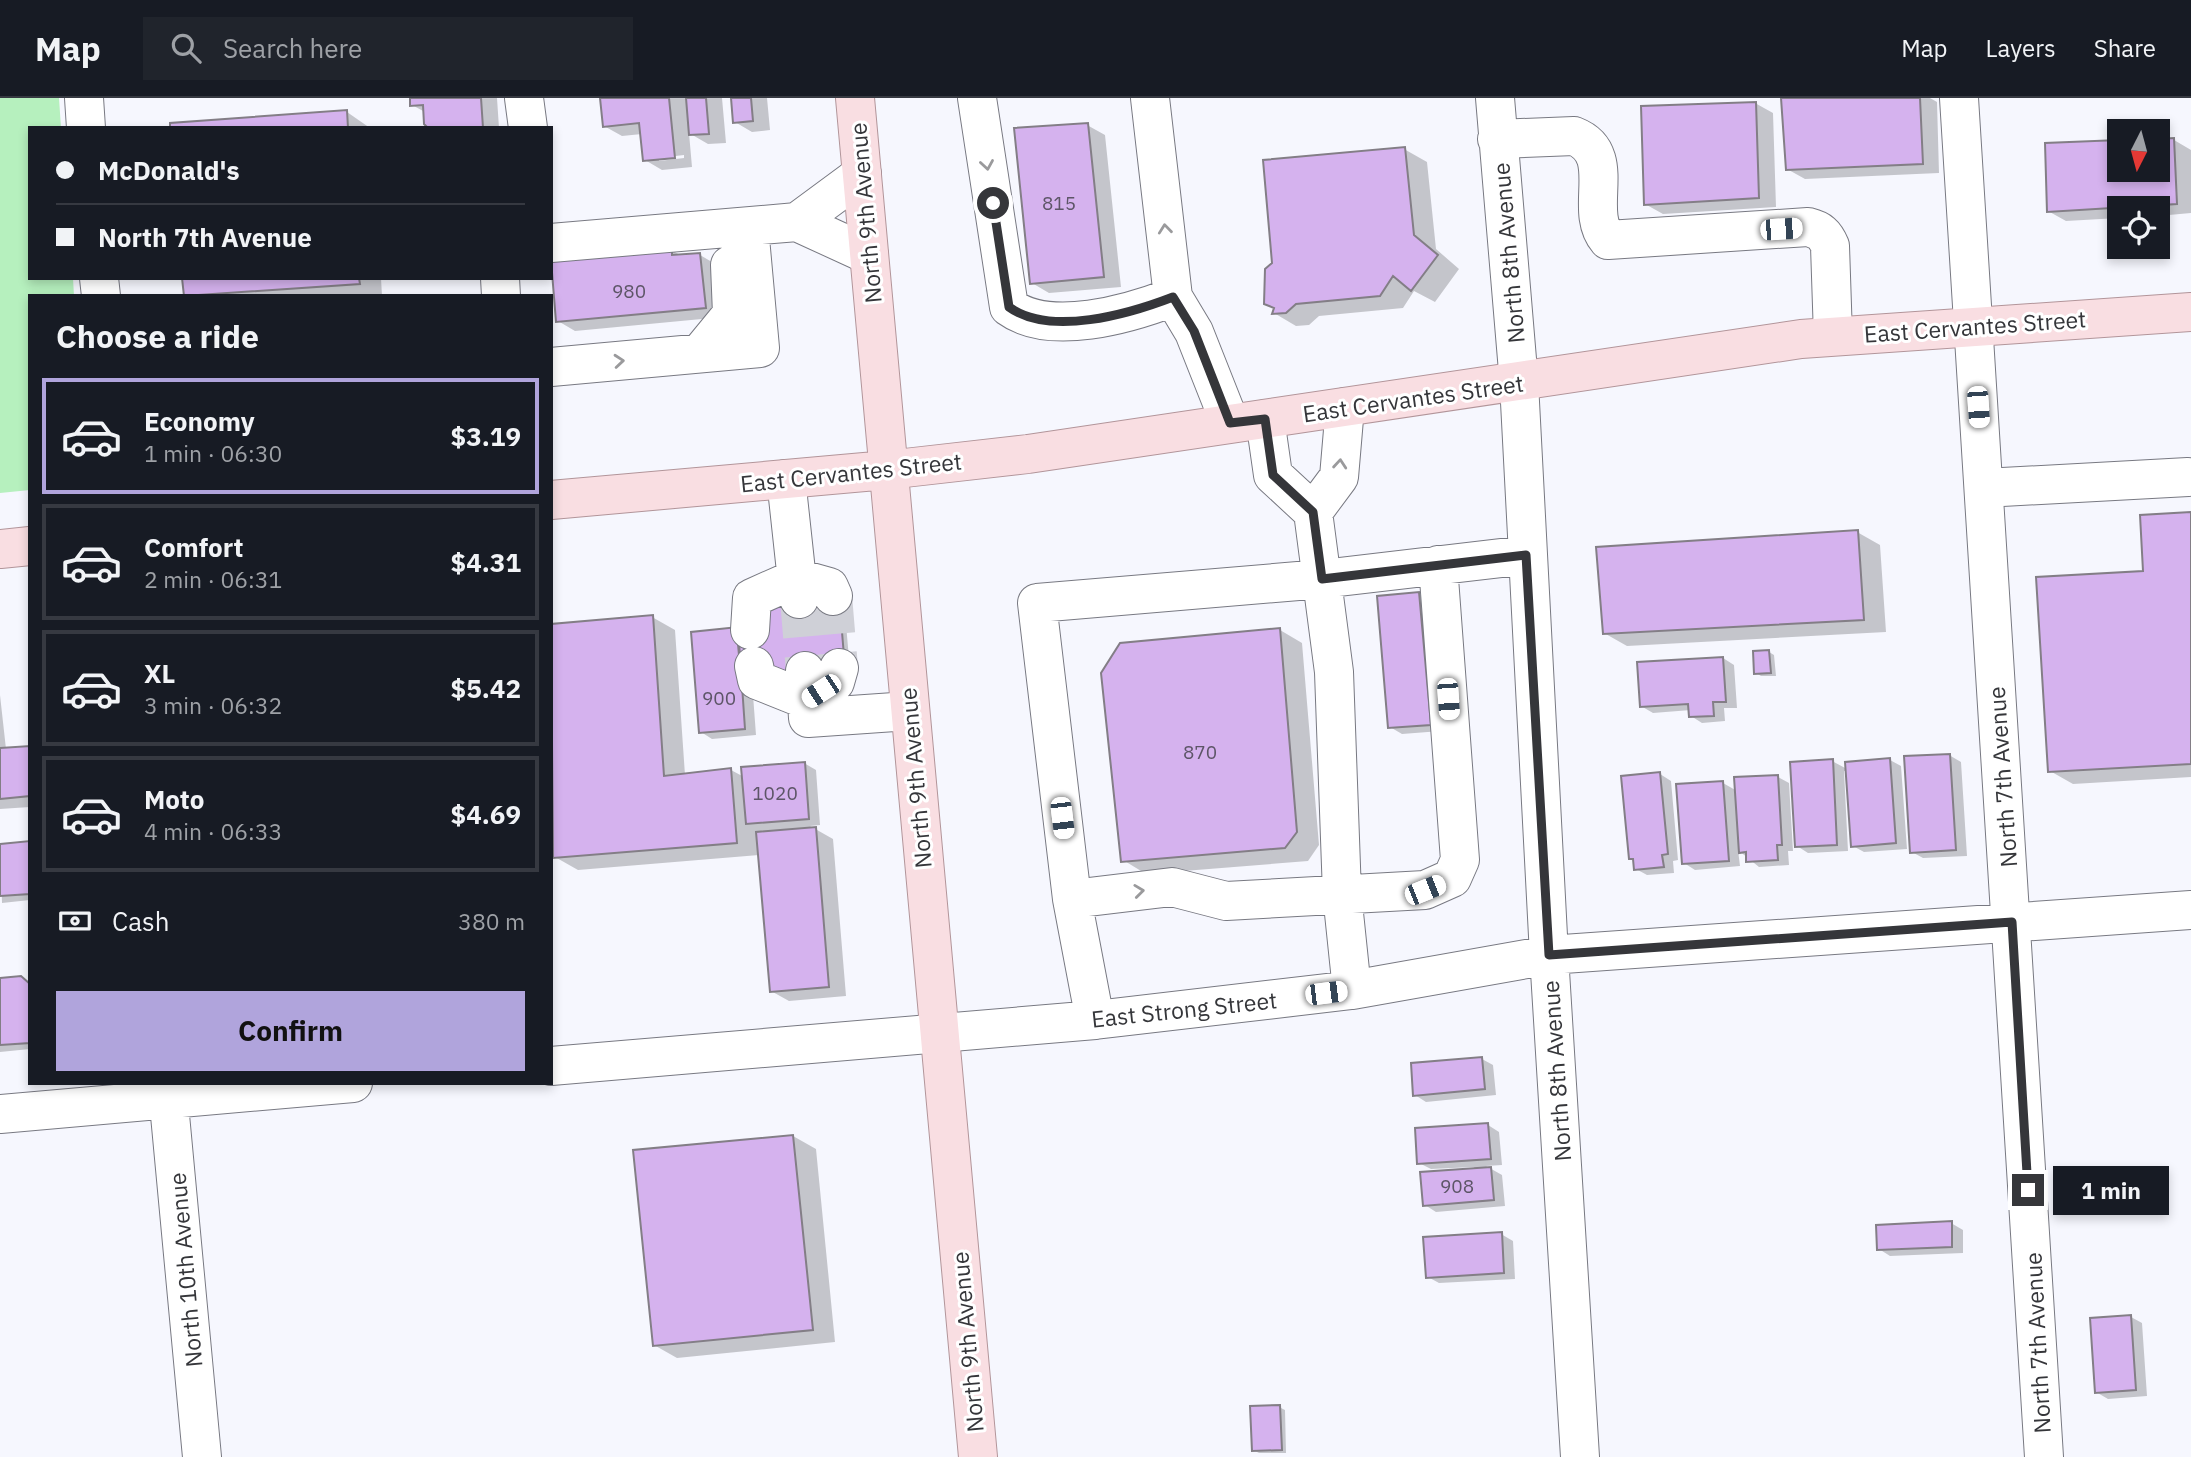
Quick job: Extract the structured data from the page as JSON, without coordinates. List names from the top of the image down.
{
  "streets": {
    "main road": ["North 9th Avenue", "East Cervantes Street"],
    "street": [
      "North 8th Avenue",
      "North 7th Avenue",
      "East Strong Street",
      "North 10th Avenue"
    ]
  },
  "crossings": [
    ["North 9th Avenue", "East Cervantes Street"],
    ["North 9th Avenue", "East Strong Street"],
    ["North 8th Avenue", "East Cervantes Street"],
    ["North 8th Avenue", "East Strong Street"],
    ["East Cervantes Street", "North 7th Avenue"],
    ["North 7th Avenue", "East Strong Street"]
  ],
  "house_numbers": [
    "815",
    "980",
    "900",
    "870",
    "1020",
    "908"
  ],
  "north": "bottom",
  "page": {
    "header": "Map",
    "search": "Search here",
    "nav": ["Map", "Layers", "Share"],
    "banner": ["McDonald's", "North 7th Avenue"],
    "heading": "Choose a ride",
    "list": [
      {
        "name": "Economy",
        "note": "1 min · 06:30",
        "value": "$3.19"
      },
      {
        "name": "Comfort",
        "note": "2 min · 06:31",
        "value": "$4.31"
      },
      {
        "name": "XL",
        "note": "3 min · 06:32",
        "value": "$5.42"
      },
      {
        "name": "Moto",
        "note": "4 min · 06:33",
        "value": "$4.69"
      }
    ],
    "pay": ["Cash", "380 m"],
    "buttons": "Confirm",
    "bubble": "1 min"
  }
}
